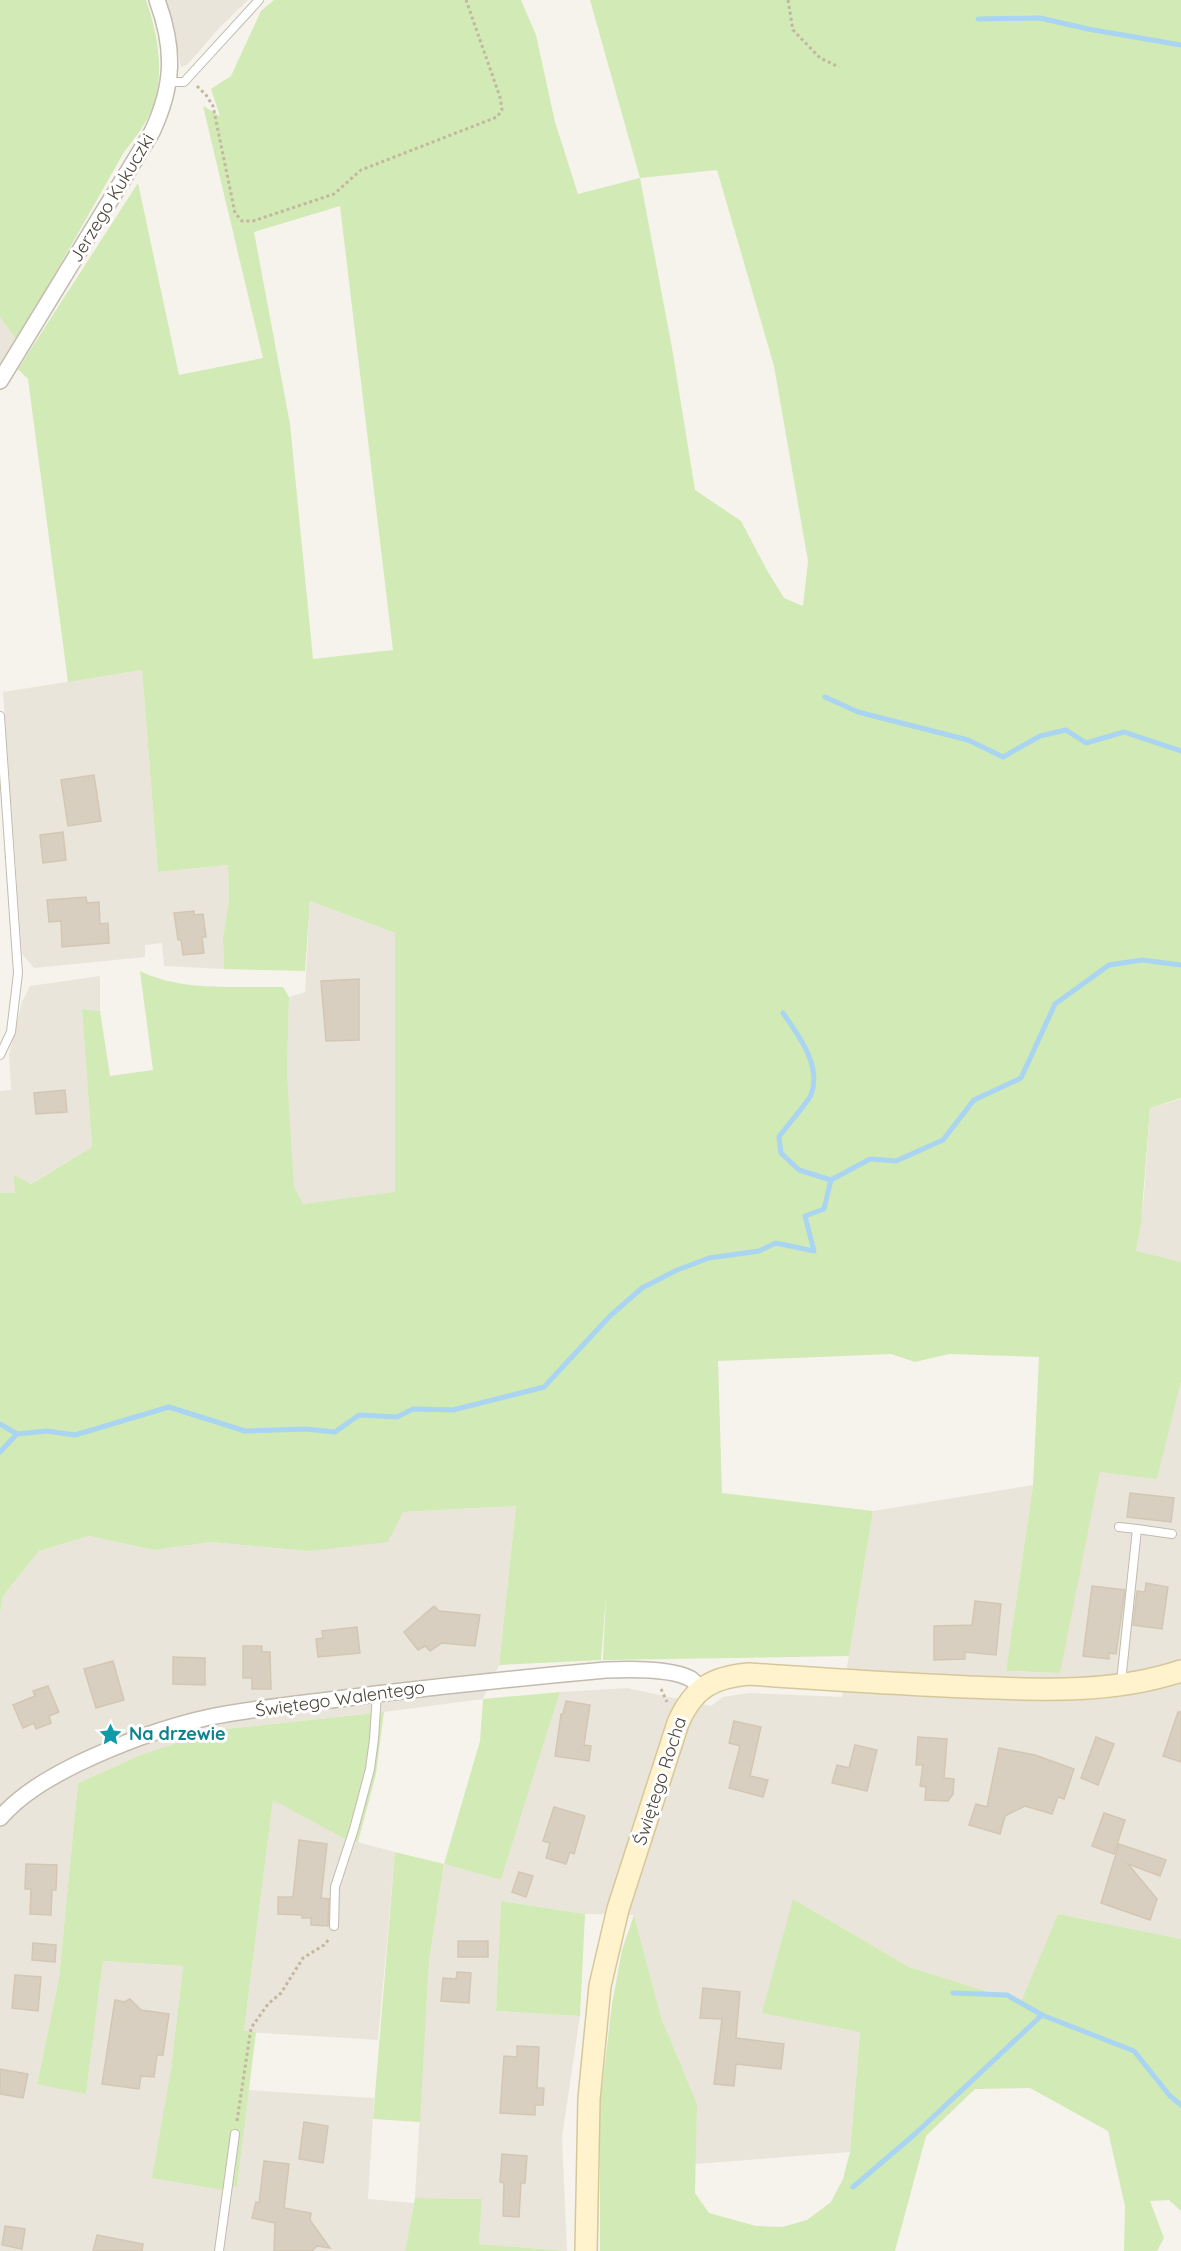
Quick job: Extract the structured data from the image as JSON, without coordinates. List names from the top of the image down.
{
  "streets": {
    "street": ["Jerzego Kukuczki", "Świętego Walentego", "Świętego Rocha"]
  },
  "crossings": [
    ["Świętego Walentego", "Świętego Rocha"]
  ],
  "places": {
    "place": ["Na drzewie"]
  }
}
